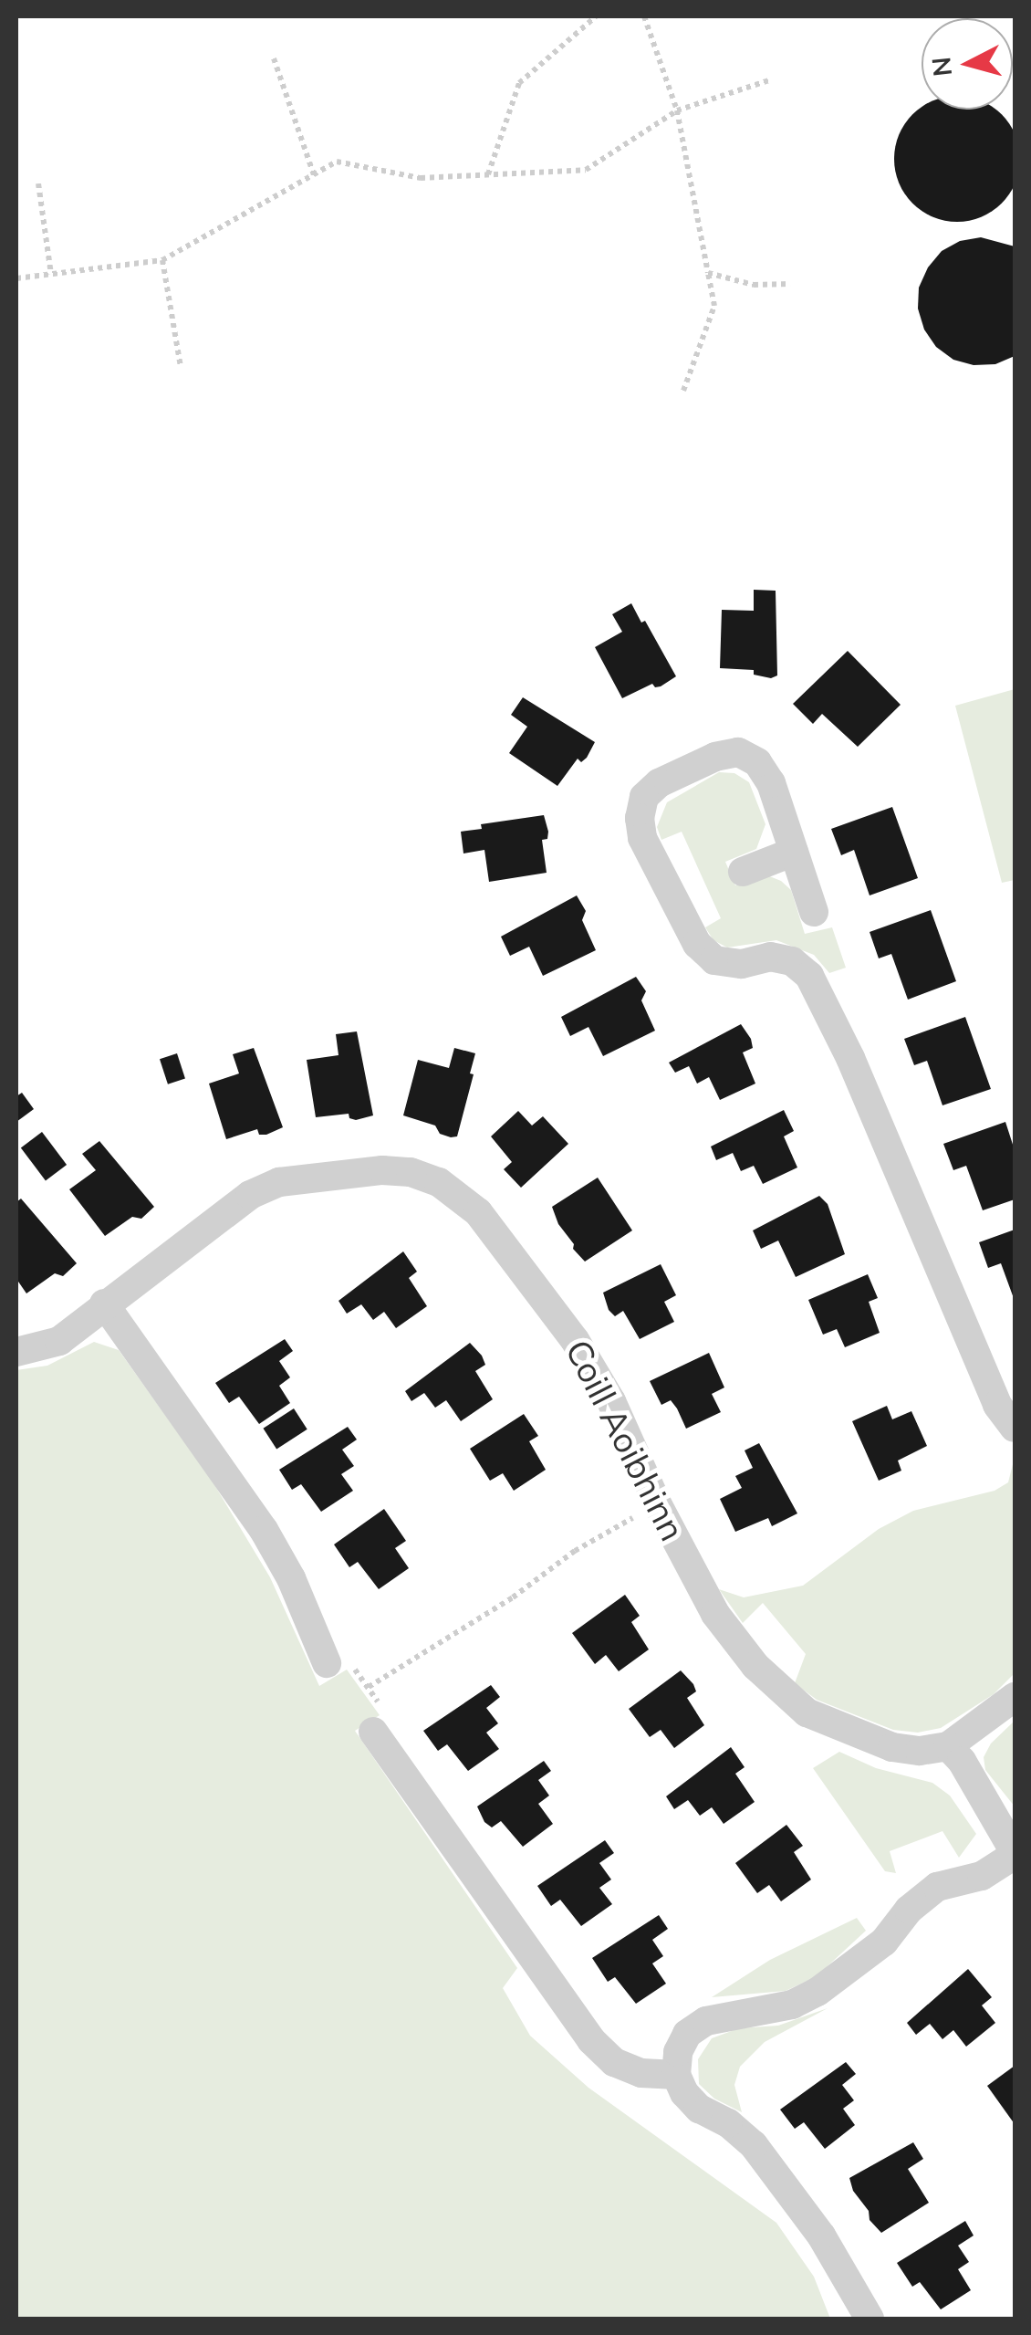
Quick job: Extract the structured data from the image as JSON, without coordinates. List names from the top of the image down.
{
  "streets": {
    "street": ["Coill Aoibhinn"]
  },
  "north": "left"
}
